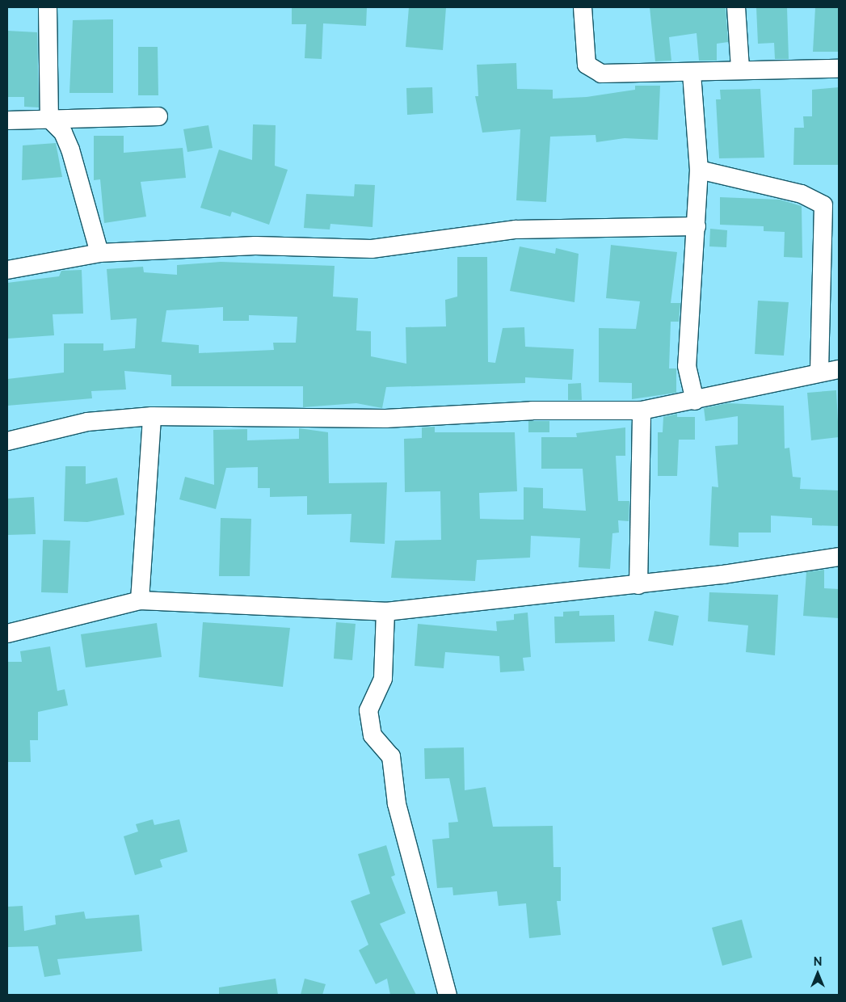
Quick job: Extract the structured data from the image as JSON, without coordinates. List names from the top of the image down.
{
  "north": "top"
}
